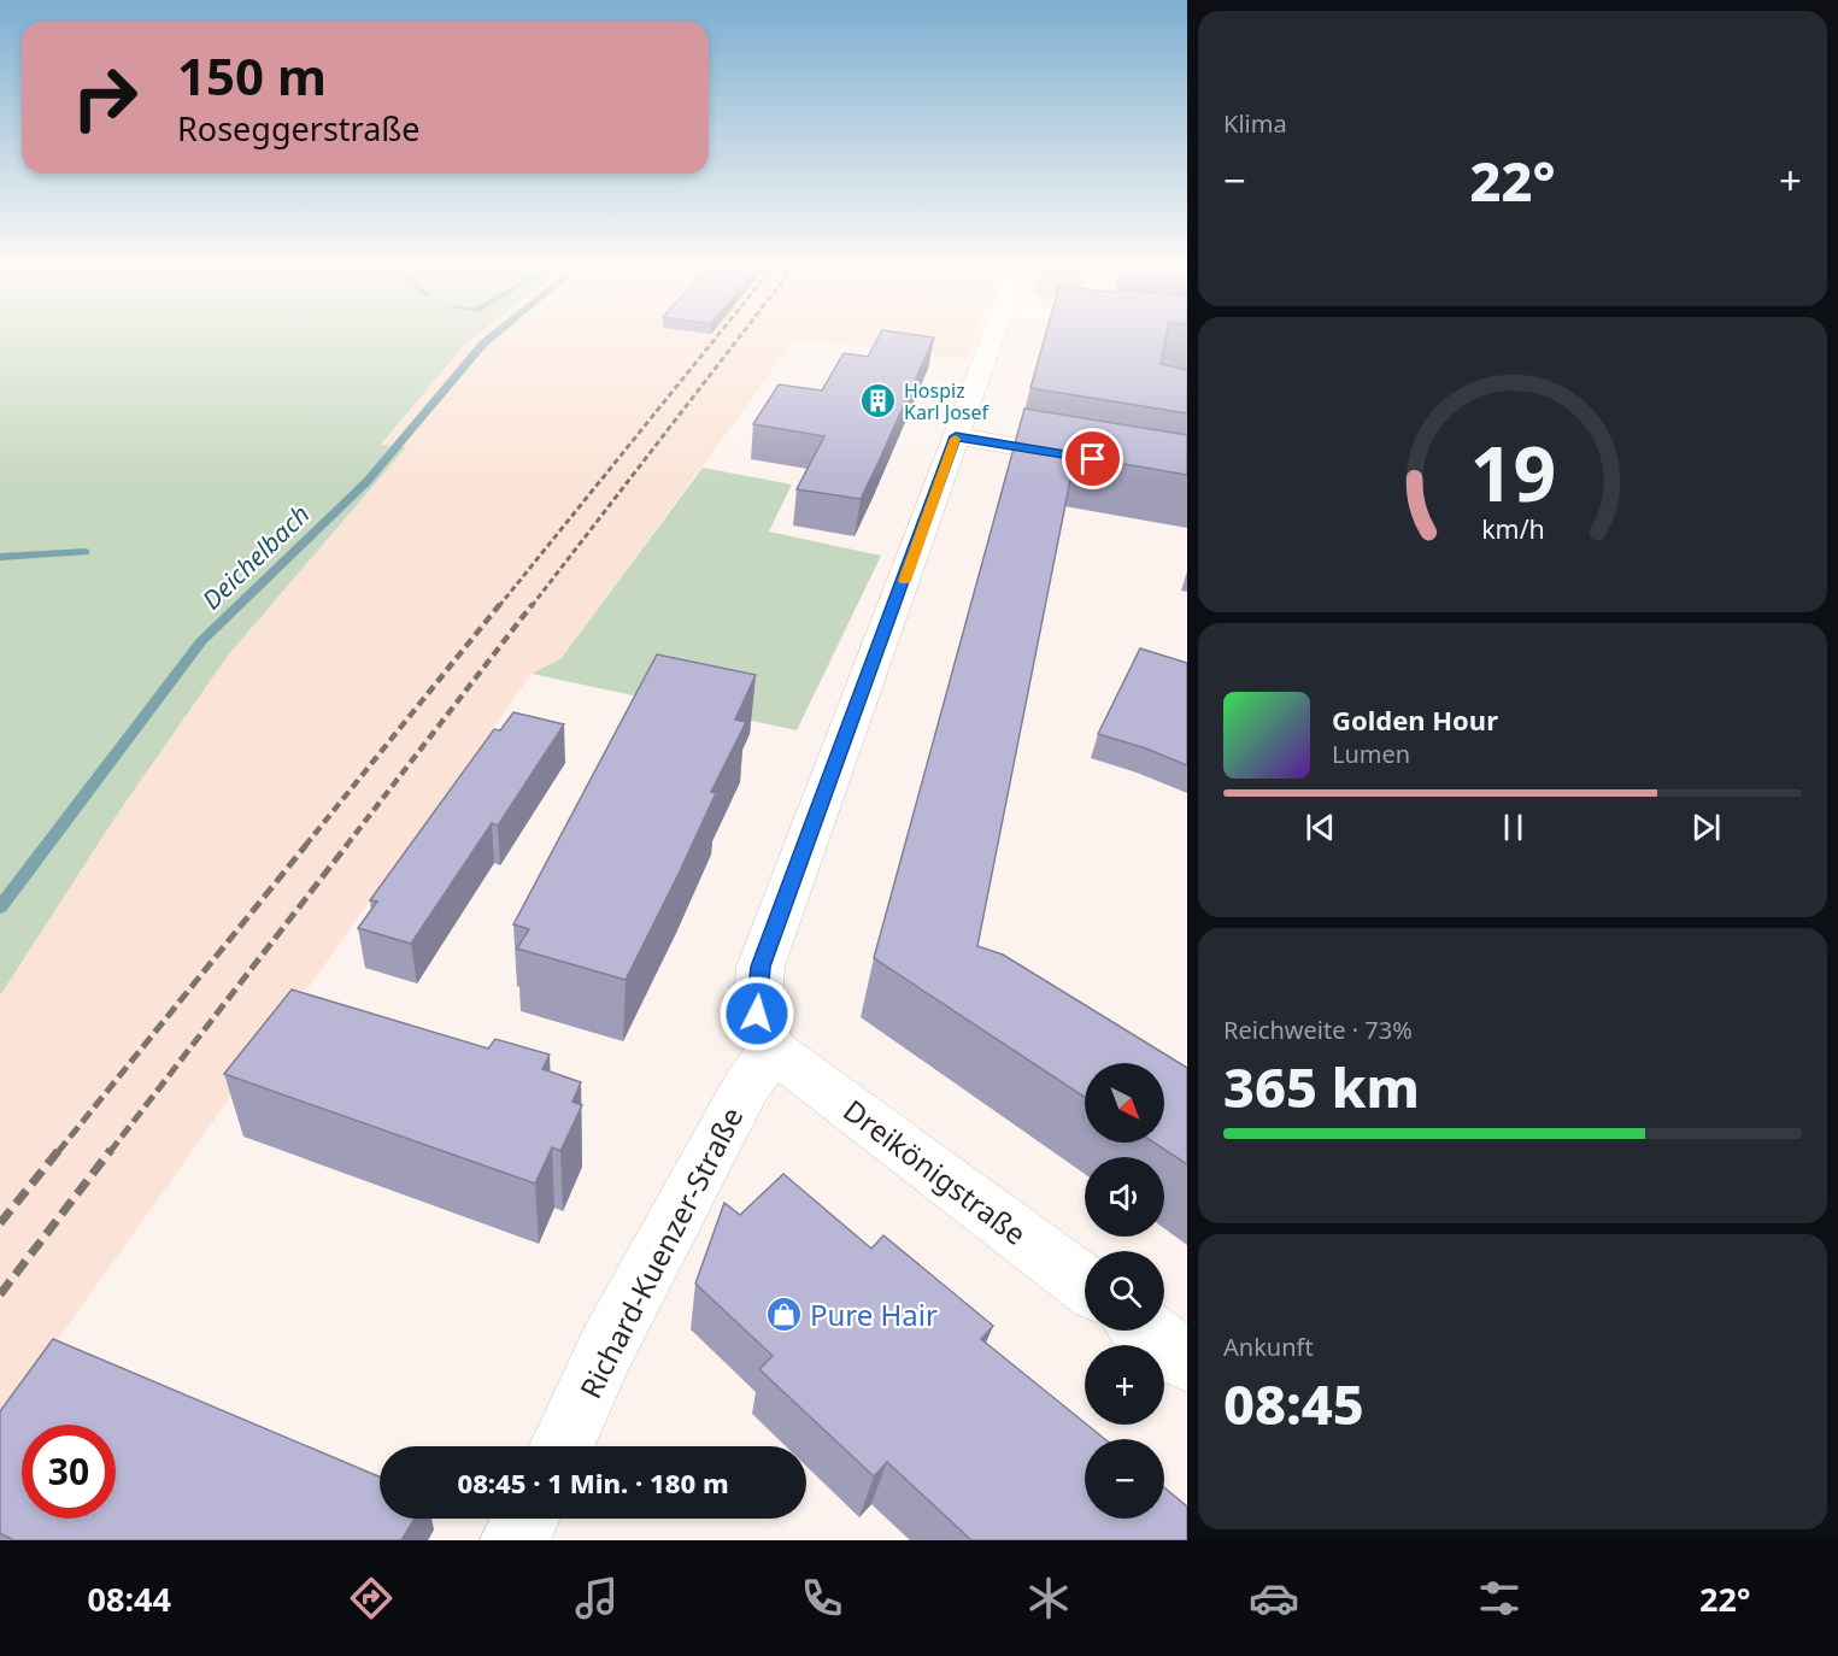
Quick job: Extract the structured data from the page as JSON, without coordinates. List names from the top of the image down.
{
  "streets": {
    "street": ["Dreikönigstraße", "Richard-Kuenzer-Straße"]
  },
  "crossings": [
    ["Dreikönigstraße", "Richard-Kuenzer-Straße"]
  ],
  "water": ["Deichelbach"],
  "places": {
    "building": ["Hospiz Karl Josef"],
    "shop": ["Pure Hair"]
  },
  "north": "bottom right",
  "page": {
    "tile": [
      "Klima",
      ["Reichweite · 73%", "365 km"],
      ["Ankunft", "08:45"]
    ],
    "turn": ["150 m", "Roseggerstraße"],
    "heat": ["−", "22°", "+"],
    "song": ["Golden Hour", "Lumen"],
    "map_buttons": ["+", "−"],
    "limit": "30",
    "trip": "08:45 · 1 Min. · 180 m",
    "tabs": ["08:44", "22°"],
    "gauge": ["19", "km/h"]
  }
}
